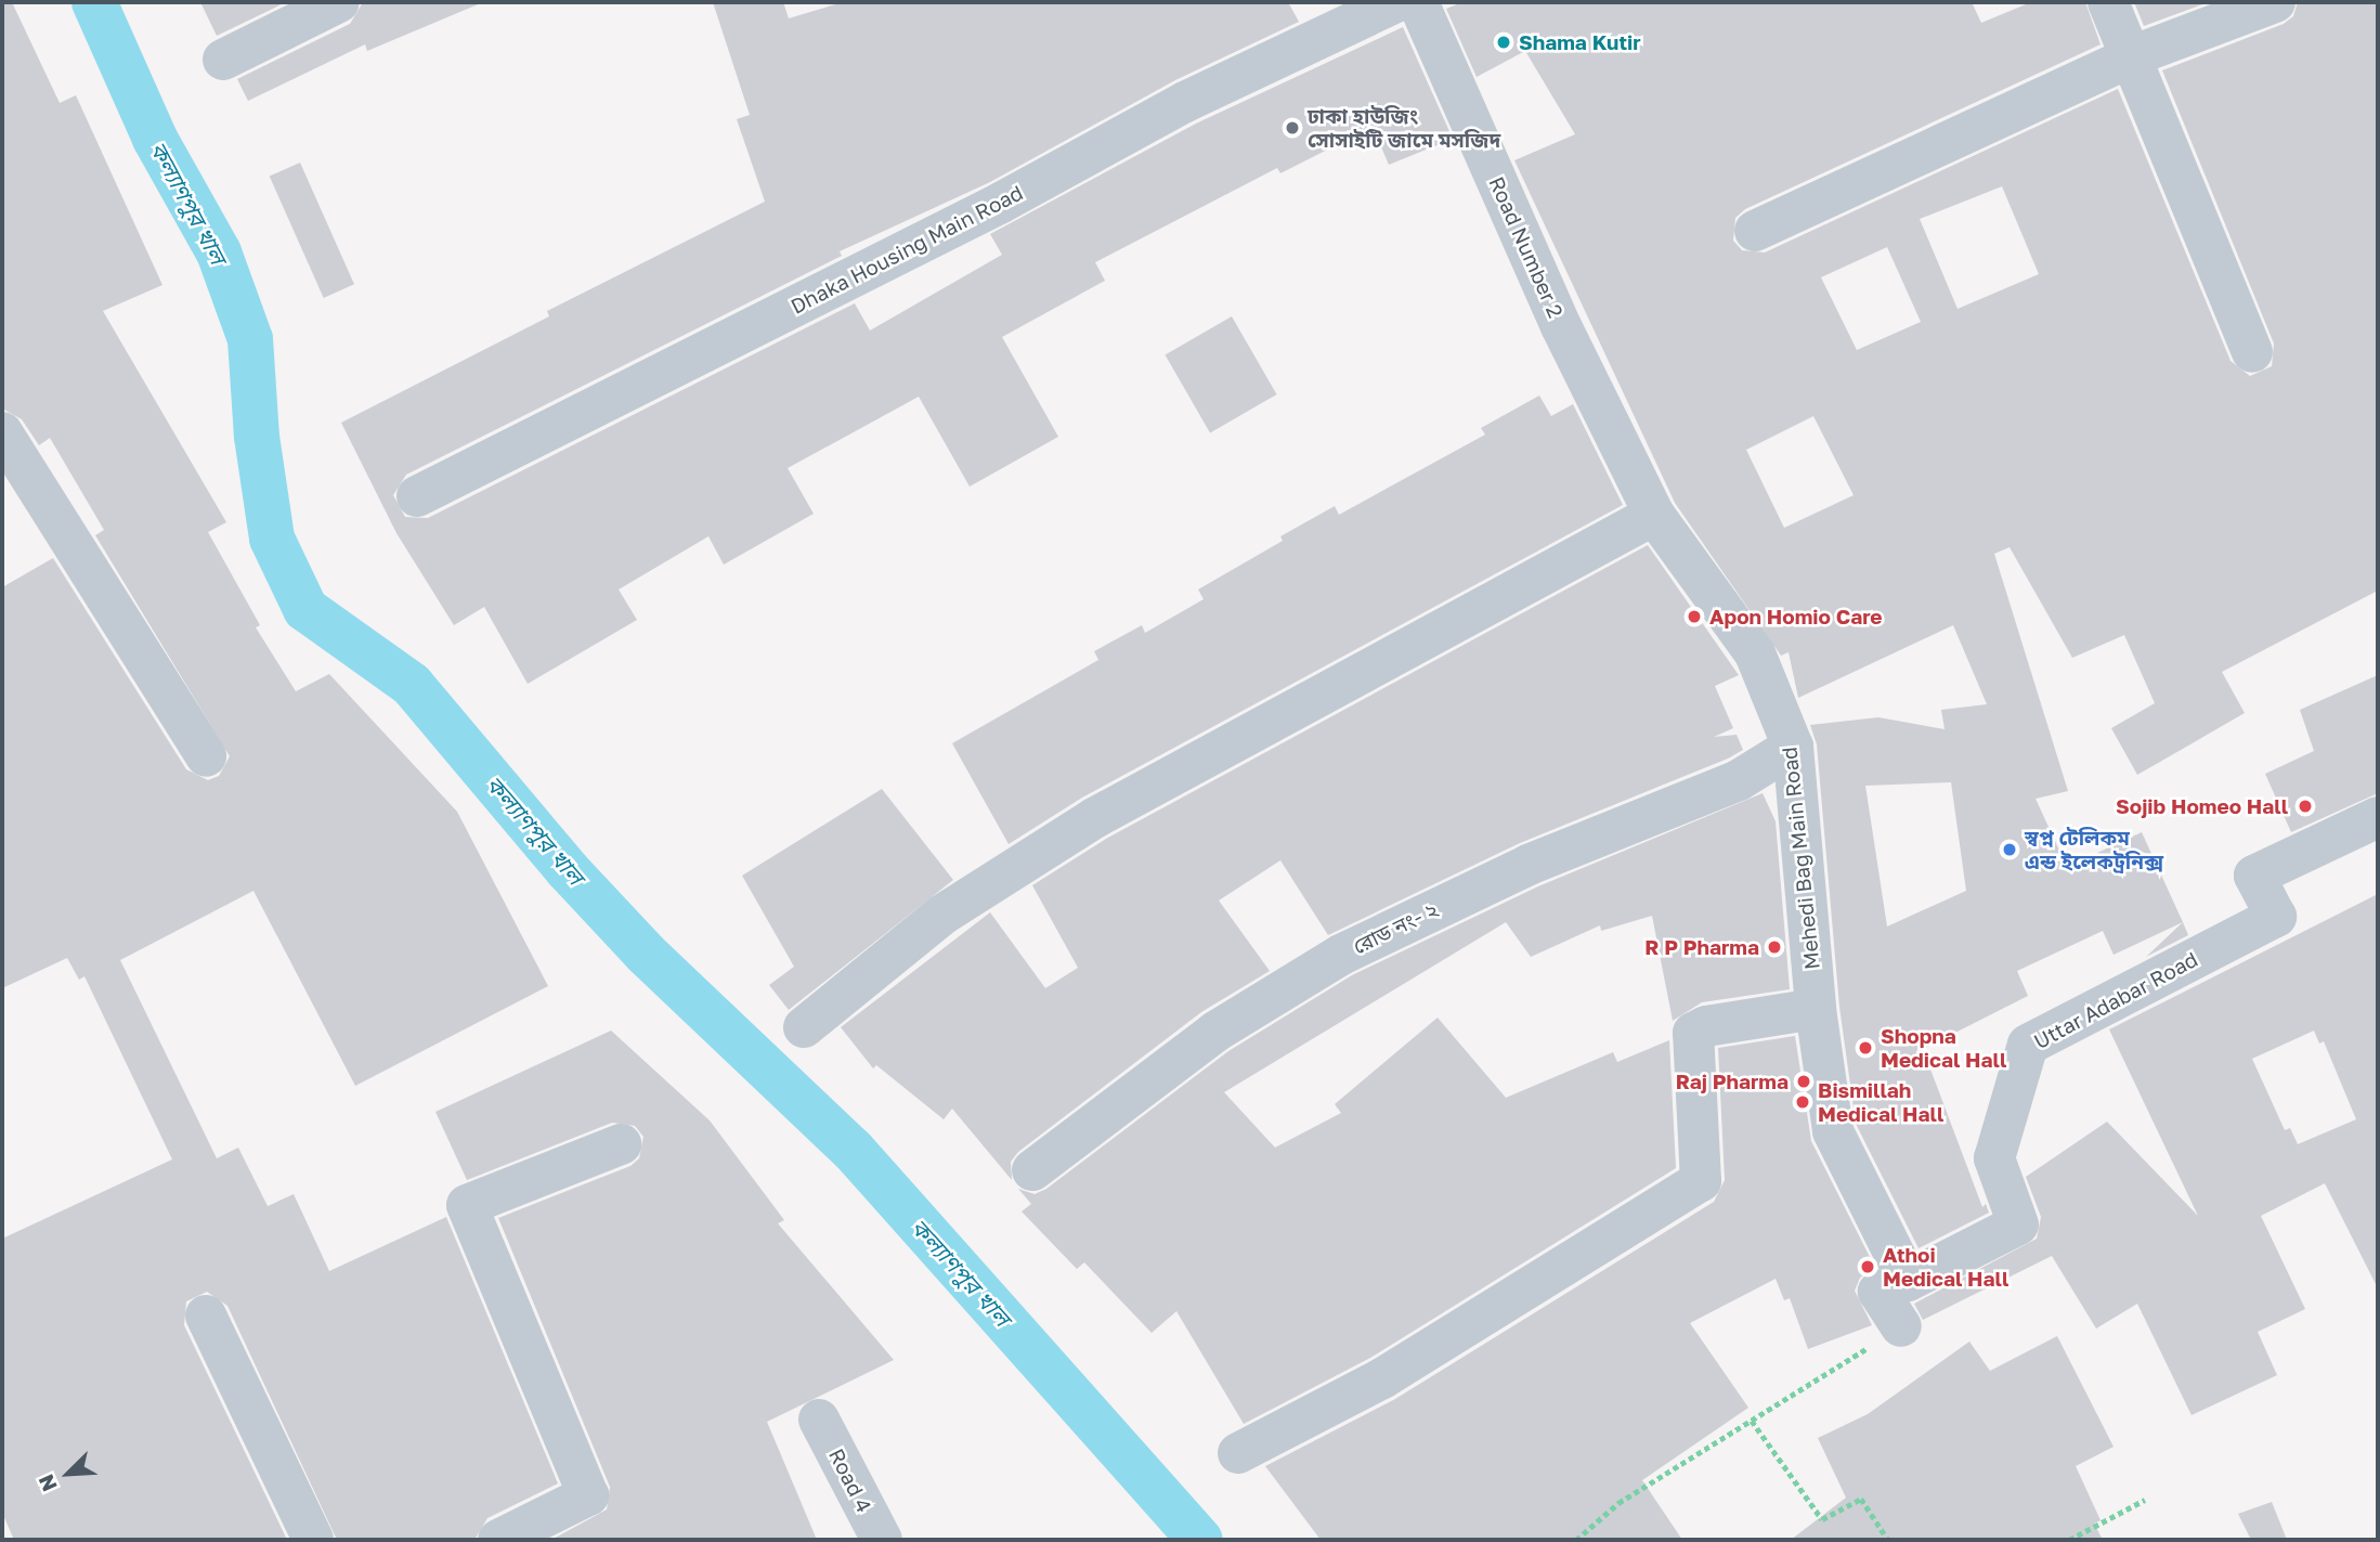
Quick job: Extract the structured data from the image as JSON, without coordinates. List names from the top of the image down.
{
  "streets": {
    "street": [
      "Road Number 2",
      "Dhaka Housing Main Road",
      "Mehedi Bag Main Road",
      "রোড নং- ২",
      "Uttar Adabar Road",
      "Road 4"
    ]
  },
  "crossings": [
    ["Road Number 2", "Mehedi Bag Main Road"],
    ["Mehedi Bag Main Road", "রোড নং- ২"],
    ["Mehedi Bag Main Road", "Uttar Adabar Road"]
  ],
  "water": ["কল্যাণপুর খাল"],
  "places": [
    "Shama Kutir",
    "ঢাকা হাউজিং সোসাইটি জামে মসজিদ",
    "Apon Homio Care",
    "Sojib Homeo Hall",
    "স্বপ্ন টেলিকম এন্ড ইলেকট্রনিক্স",
    "R P Pharma",
    "Shopna Medical Hall",
    "Raj Pharma",
    "Bismillah Medical Hall",
    "Athoi Medical Hall"
  ],
  "north": "bottom left"
}
